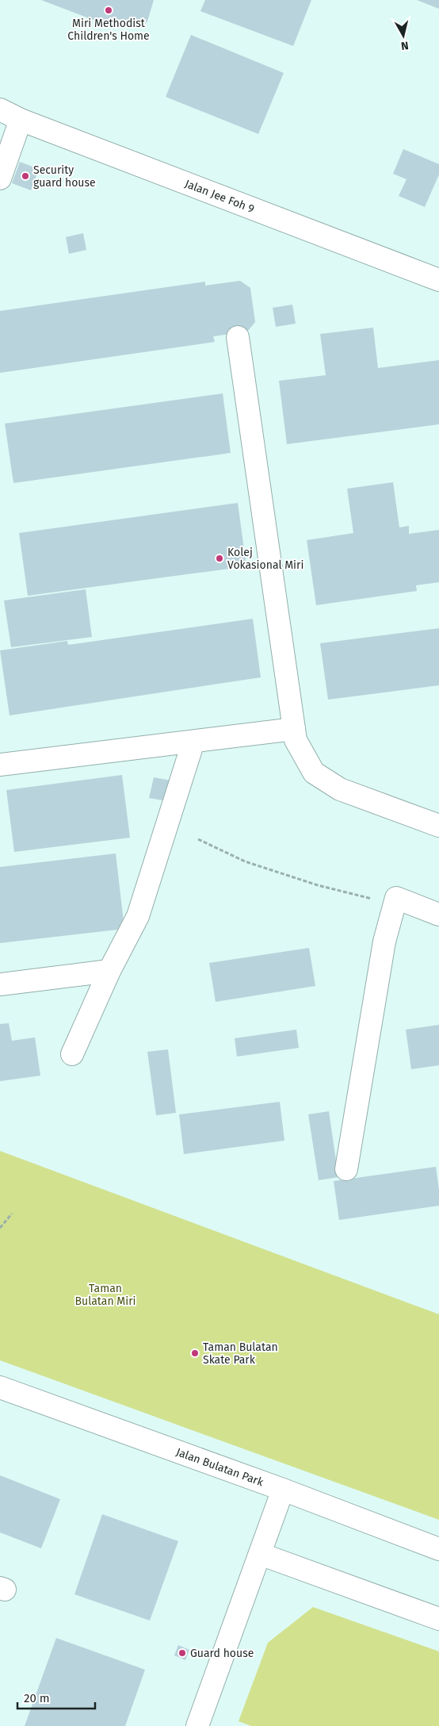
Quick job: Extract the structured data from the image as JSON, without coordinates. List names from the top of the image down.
{
  "streets": {
    "street": ["Jalan Jee Foh 9", "Jalan Bulatan Park"]
  },
  "parks": ["Taman Bulatan Miri"],
  "places": [
    "Miri Methodist Children's Home",
    "Security guard house",
    "Kolej Vokasional Miri",
    "Taman Bulatan Skate Park",
    "Guard house"
  ],
  "scale_bar": "20 m",
  "north": "bottom"
}
